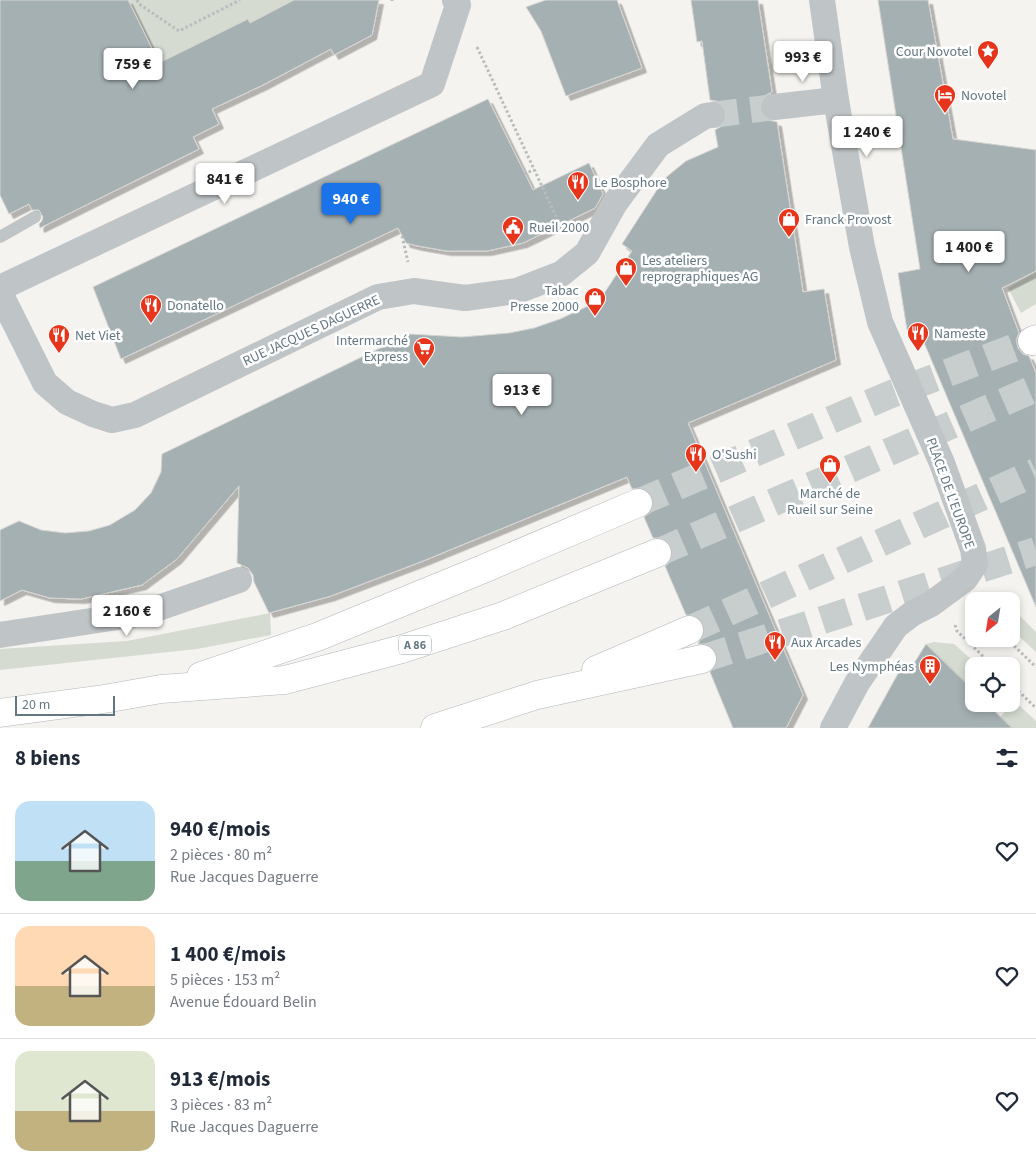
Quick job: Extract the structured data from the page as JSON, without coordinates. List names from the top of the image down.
{
  "streets": {
    "highway": ["A 86"],
    "street": ["RUE JACQUES DAGUERRE", "PLACE DE L'EUROPE"]
  },
  "places": {
    "place": ["Cour Novotel"],
    "hotel": ["Novotel"],
    "restaurant": [
      "Le Bosphore",
      "Donatello",
      "Nameste",
      "Net Viet",
      "O'Sushi",
      "Aux Arcades"
    ],
    "shop": [
      "Franck Provost",
      "Les ateliers reprographiques AG",
      "Tabac Presse 2000",
      "Marché de Rueil sur Seine"
    ],
    "public building": ["Rueil 2000"],
    "supermarket": ["Intermarché Express"],
    "building": ["Les Nymphéas"]
  },
  "scale_bar": "20 m",
  "north": "bottom left",
  "page": {
    "price": [
      "993 €",
      "759 €",
      "1 240 €",
      "841 €",
      "940 €",
      "1 400 €",
      "913 €",
      "2 160 €"
    ],
    "scale": "20 m",
    "heading": "8 biens",
    "list": [
      {
        "name": "940 €/mois",
        "note": "2 pièces · 80 m² · Rue Jacques Daguerre"
      },
      {
        "name": "1 400 €/mois",
        "note": "5 pièces · 153 m² · Avenue Édouard Belin"
      },
      {
        "name": "913 €/mois",
        "note": "3 pièces · 83 m² · Rue Jacques Daguerre"
      }
    ]
  }
}
